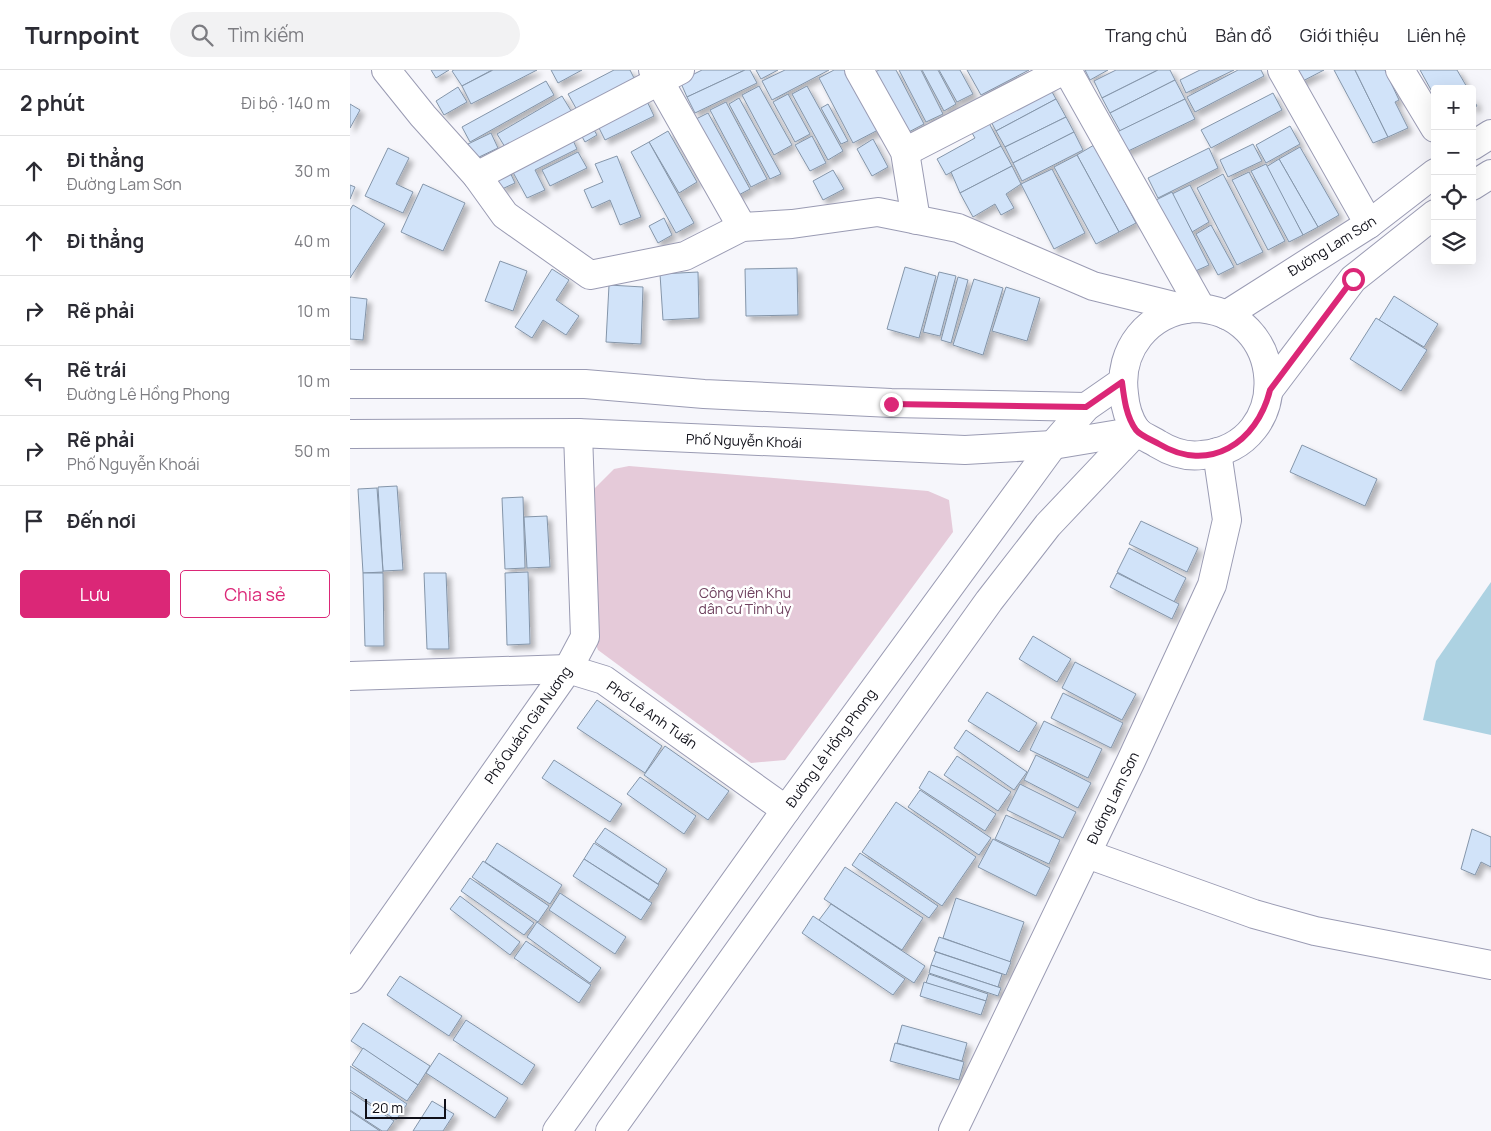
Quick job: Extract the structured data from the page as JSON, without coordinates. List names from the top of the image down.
{
  "streets": {
    "street": [
      "Đường Lam Sơn",
      "Phố Nguyễn Khoái",
      "Phố Lê Anh Tuấn",
      "Phố Quách Gia Nương",
      "Đường Lê Hồng Phong"
    ]
  },
  "crossings": [
    ["Đường Lam Sơn", "Phố Nguyễn Khoái"],
    ["Đường Lam Sơn", "Đường Lê Hồng Phong"],
    ["Phố Nguyễn Khoái", "Phố Quách Gia Nương"],
    ["Phố Nguyễn Khoái", "Đường Lê Hồng Phong"],
    ["Phố Lê Anh Tuấn", "Phố Quách Gia Nương"],
    ["Phố Lê Anh Tuấn", "Đường Lê Hồng Phong"]
  ],
  "parks": ["Công viên Khu dân cư Tỉnh ủy"],
  "scale_bar": "20 m",
  "page": {
    "header": "Turnpoint",
    "search": "Tìm kiếm",
    "nav": [
      "Trang chủ",
      "Bản đồ",
      "Giới thiệu",
      "Liên hệ"
    ],
    "heading": ["2 phút", "Đi bộ · 140 m"],
    "map_buttons": ["+", "−"],
    "list": [
      ["Đi thẳng", "Đường Lam Sơn", "30 m"],
      ["Đi thẳng", "40 m"],
      ["Rẽ phải", "10 m"],
      ["Rẽ trái", "Đường Lê Hồng Phong", "10 m"],
      ["Rẽ phải", "Phố Nguyễn Khoái", "50 m"],
      "Đến nơi"
    ],
    "buttons": ["Lưu", "Chia sẻ"],
    "scale": "20 m"
  }
}
